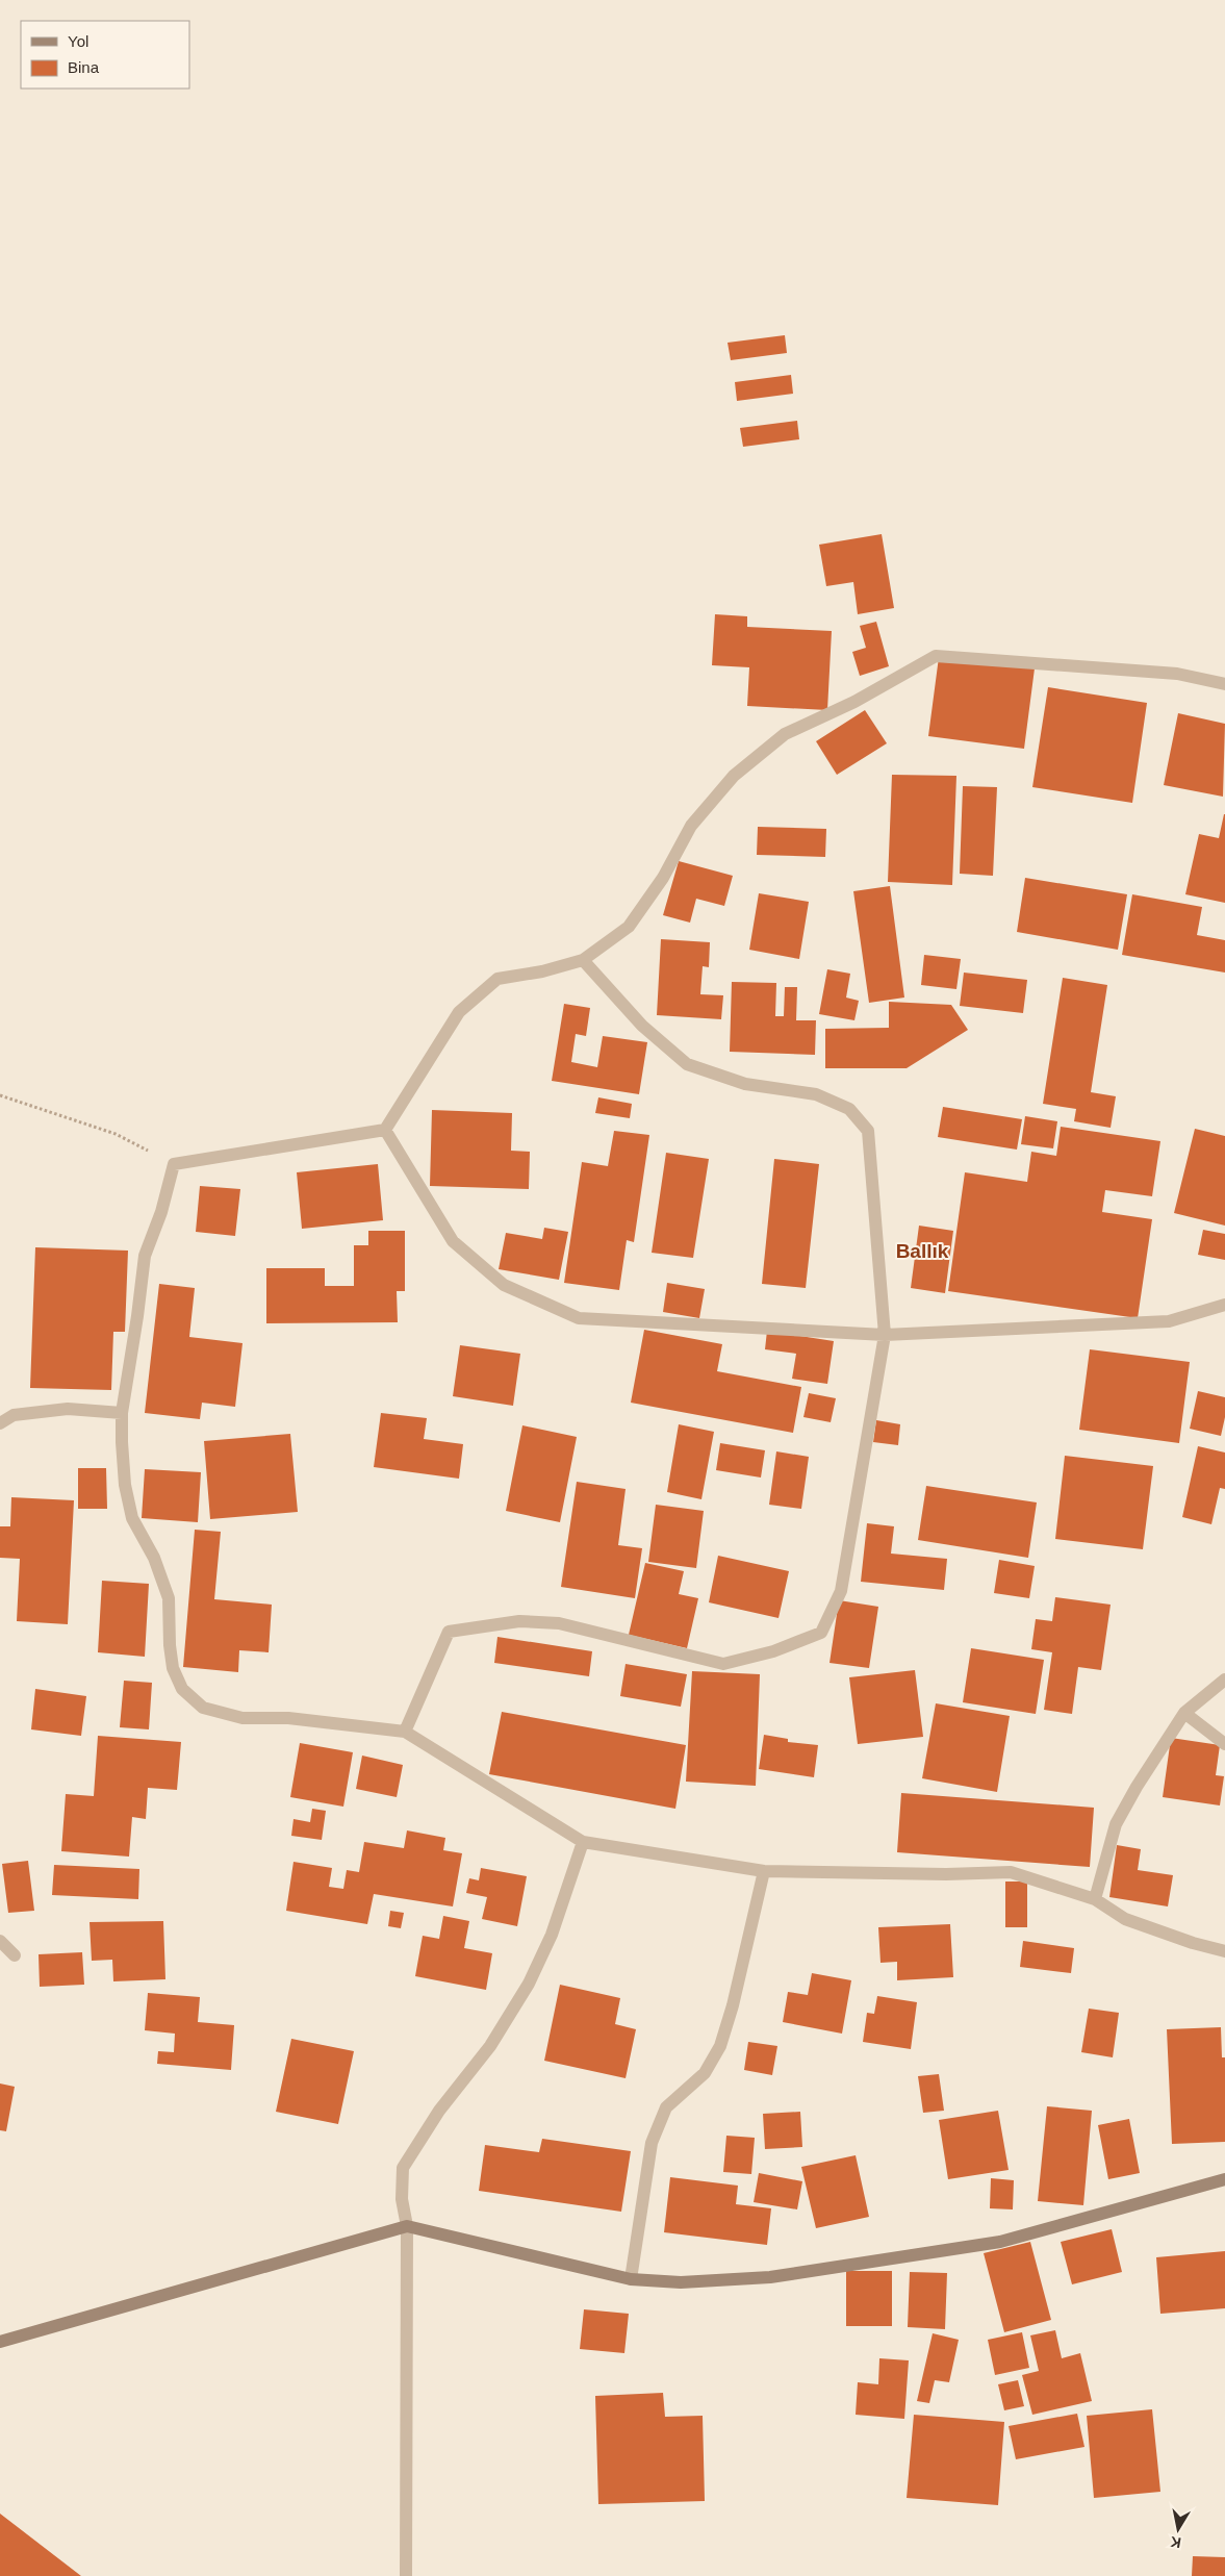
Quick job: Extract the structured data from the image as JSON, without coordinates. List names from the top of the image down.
{
  "districts": ["Ballık"],
  "legend": ["Yol", "Bina"],
  "north": "bottom"
}
